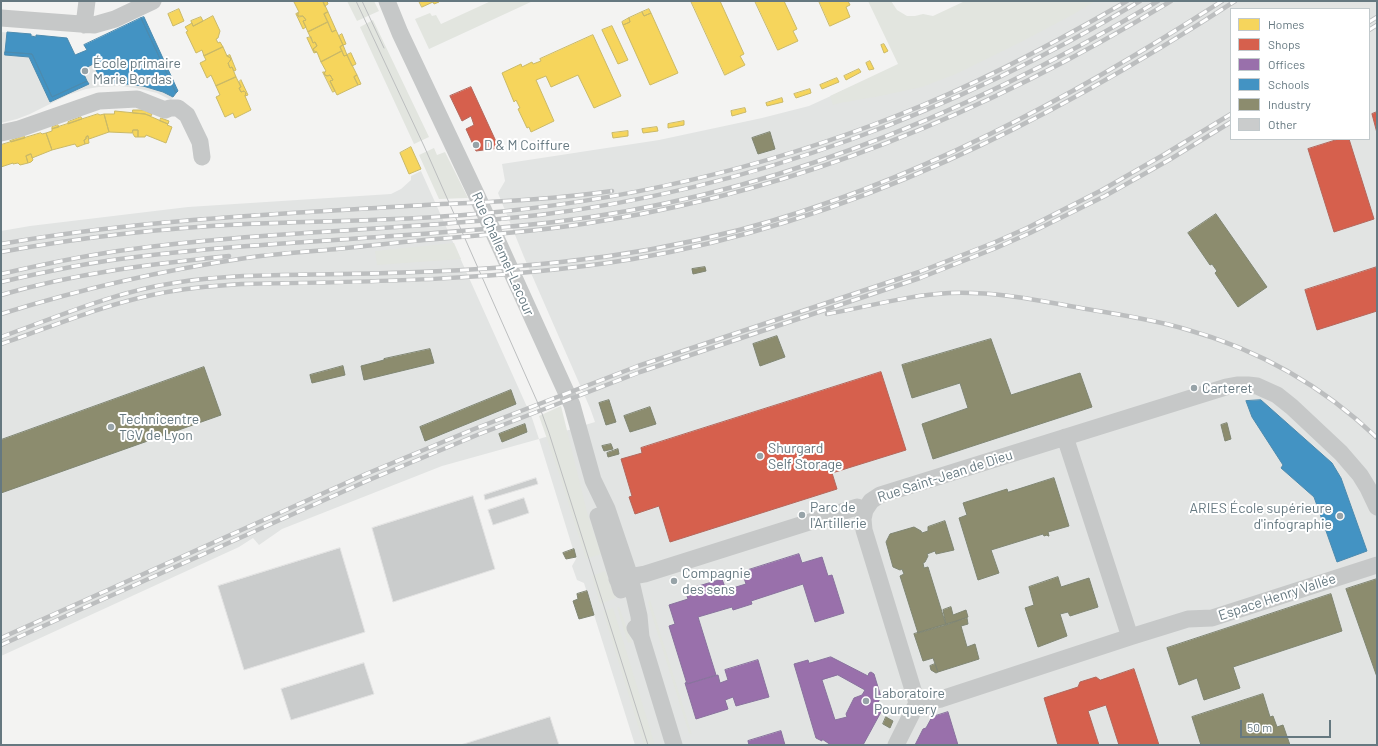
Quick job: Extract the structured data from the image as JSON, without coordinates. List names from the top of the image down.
{
  "streets": {
    "street": ["Rue Challemel-Lacour", "Rue Saint-Jean de Dieu", "Espace Henry Vallée"]
  },
  "crossings": [
    ["Rue Challemel-Lacour", "Rue Saint-Jean de Dieu"]
  ],
  "places": [
    "École primaire Marie Bordas",
    "D & M Coiffure",
    "Carteret",
    "Technicentre TGV de Lyon",
    "Shurgard Self Storage",
    "Parc de l'Artillerie",
    "ARIES École supérieure d'infographie",
    "Compagnie des sens",
    "Laboratoire Pourquery"
  ],
  "legend": [
    "Homes",
    "Shops",
    "Offices",
    "Schools",
    "Industry",
    "Other"
  ],
  "scale_bar": "50 m"
}
